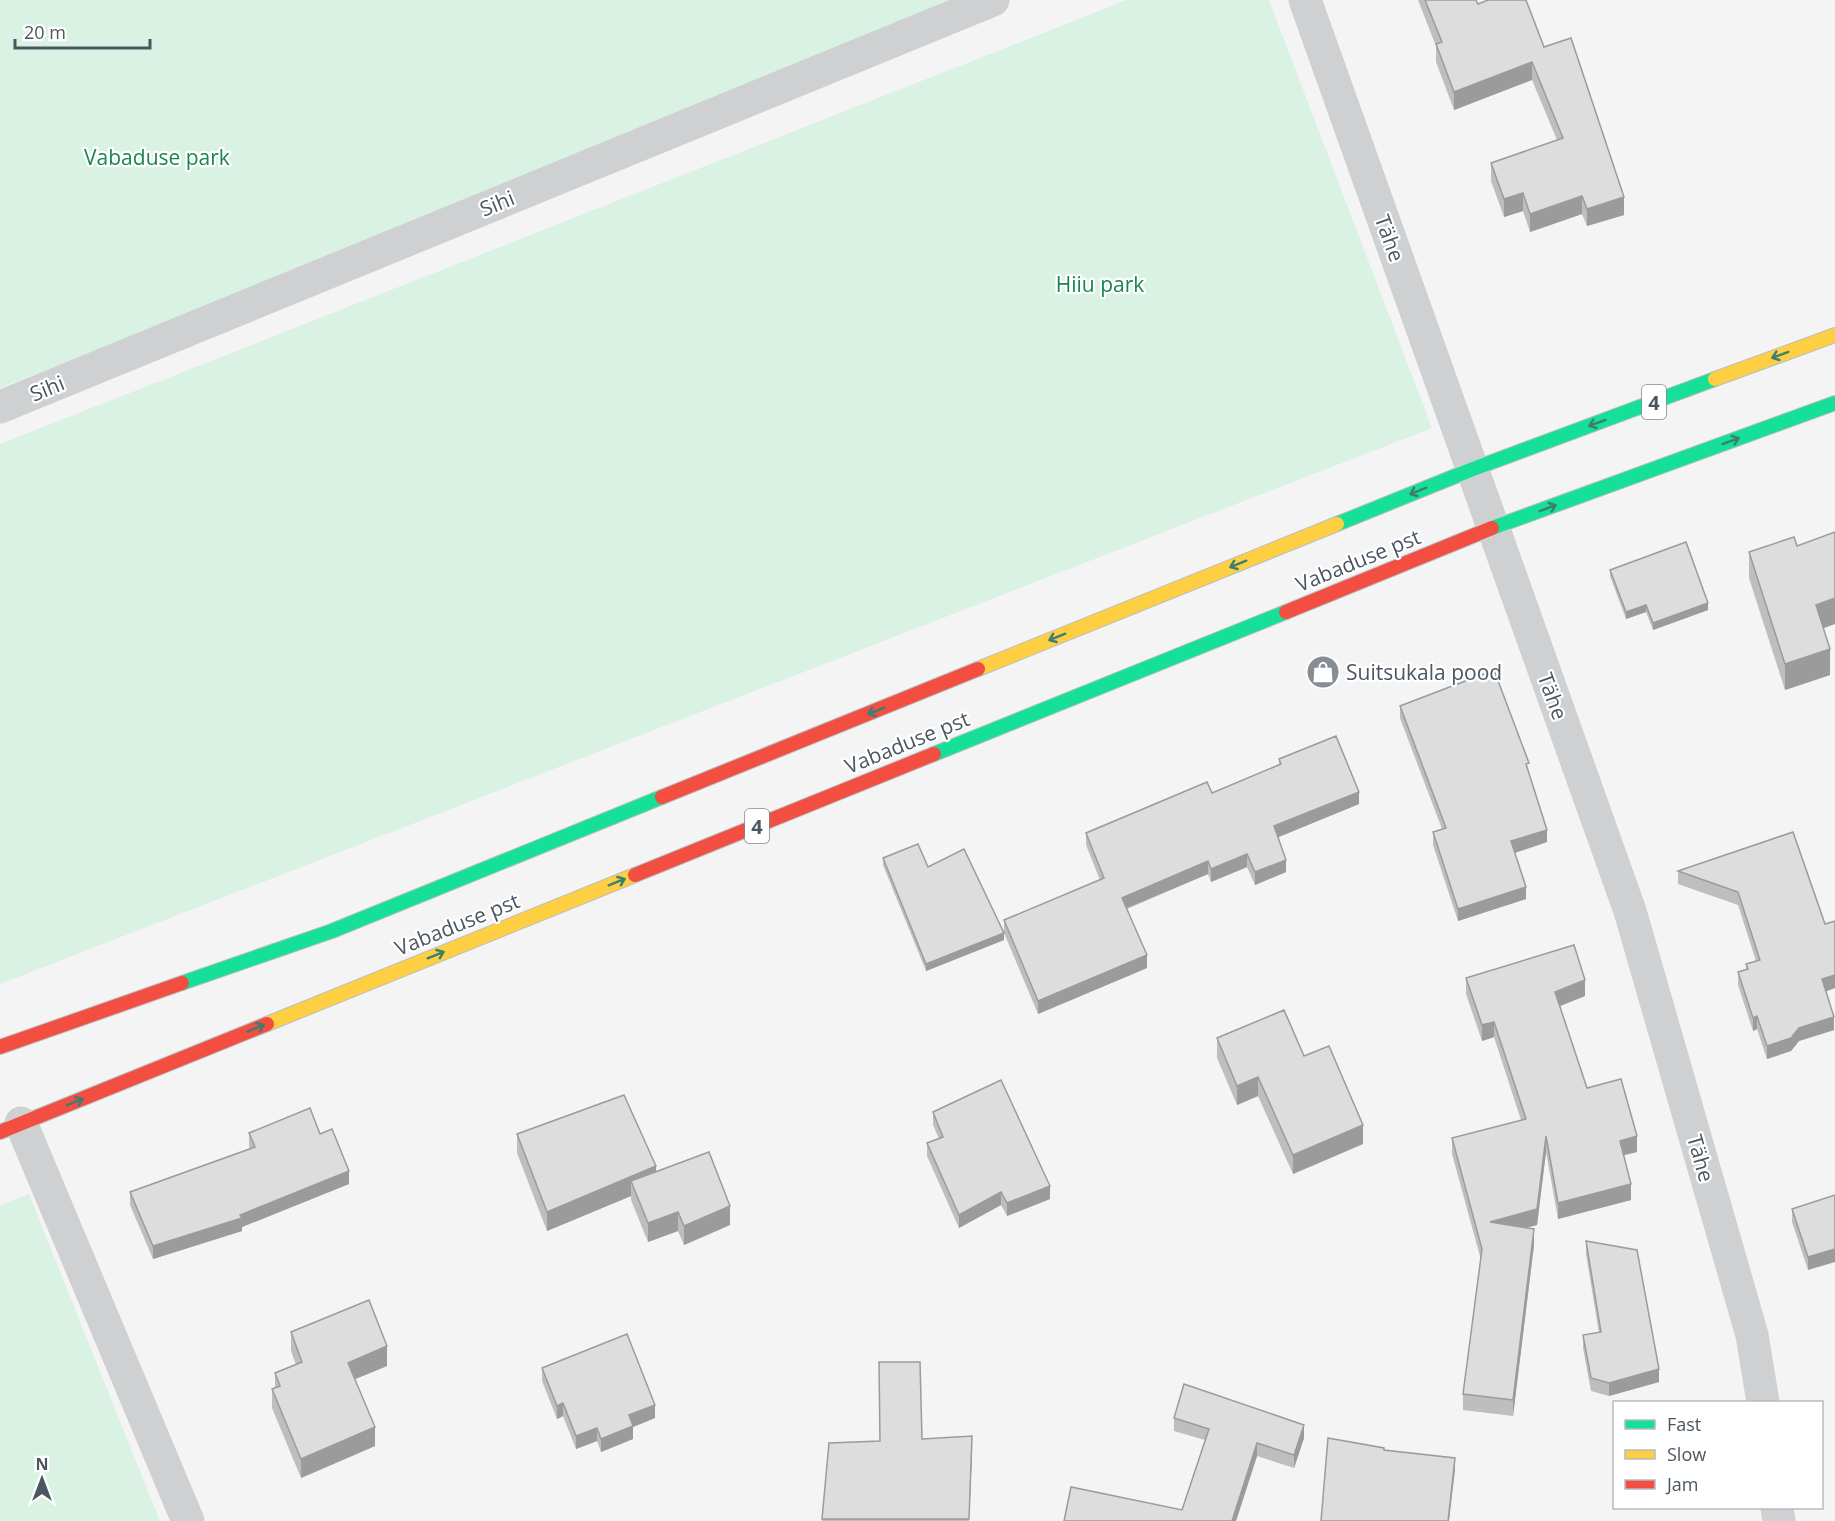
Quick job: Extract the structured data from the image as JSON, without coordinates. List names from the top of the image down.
{
  "streets": {
    "highway": ["4", "Vabaduse pst"],
    "street": ["Sihi", "Tähe"]
  },
  "crossings": [
    ["Tähe", "Vabaduse pst"]
  ],
  "parks": ["Vabaduse park", "Hiiu park"],
  "places": {
    "shop": ["Suitsukala pood"]
  },
  "legend": ["Fast", "Slow", "Jam"],
  "scale_bar": "20 m",
  "north": "top"
}
